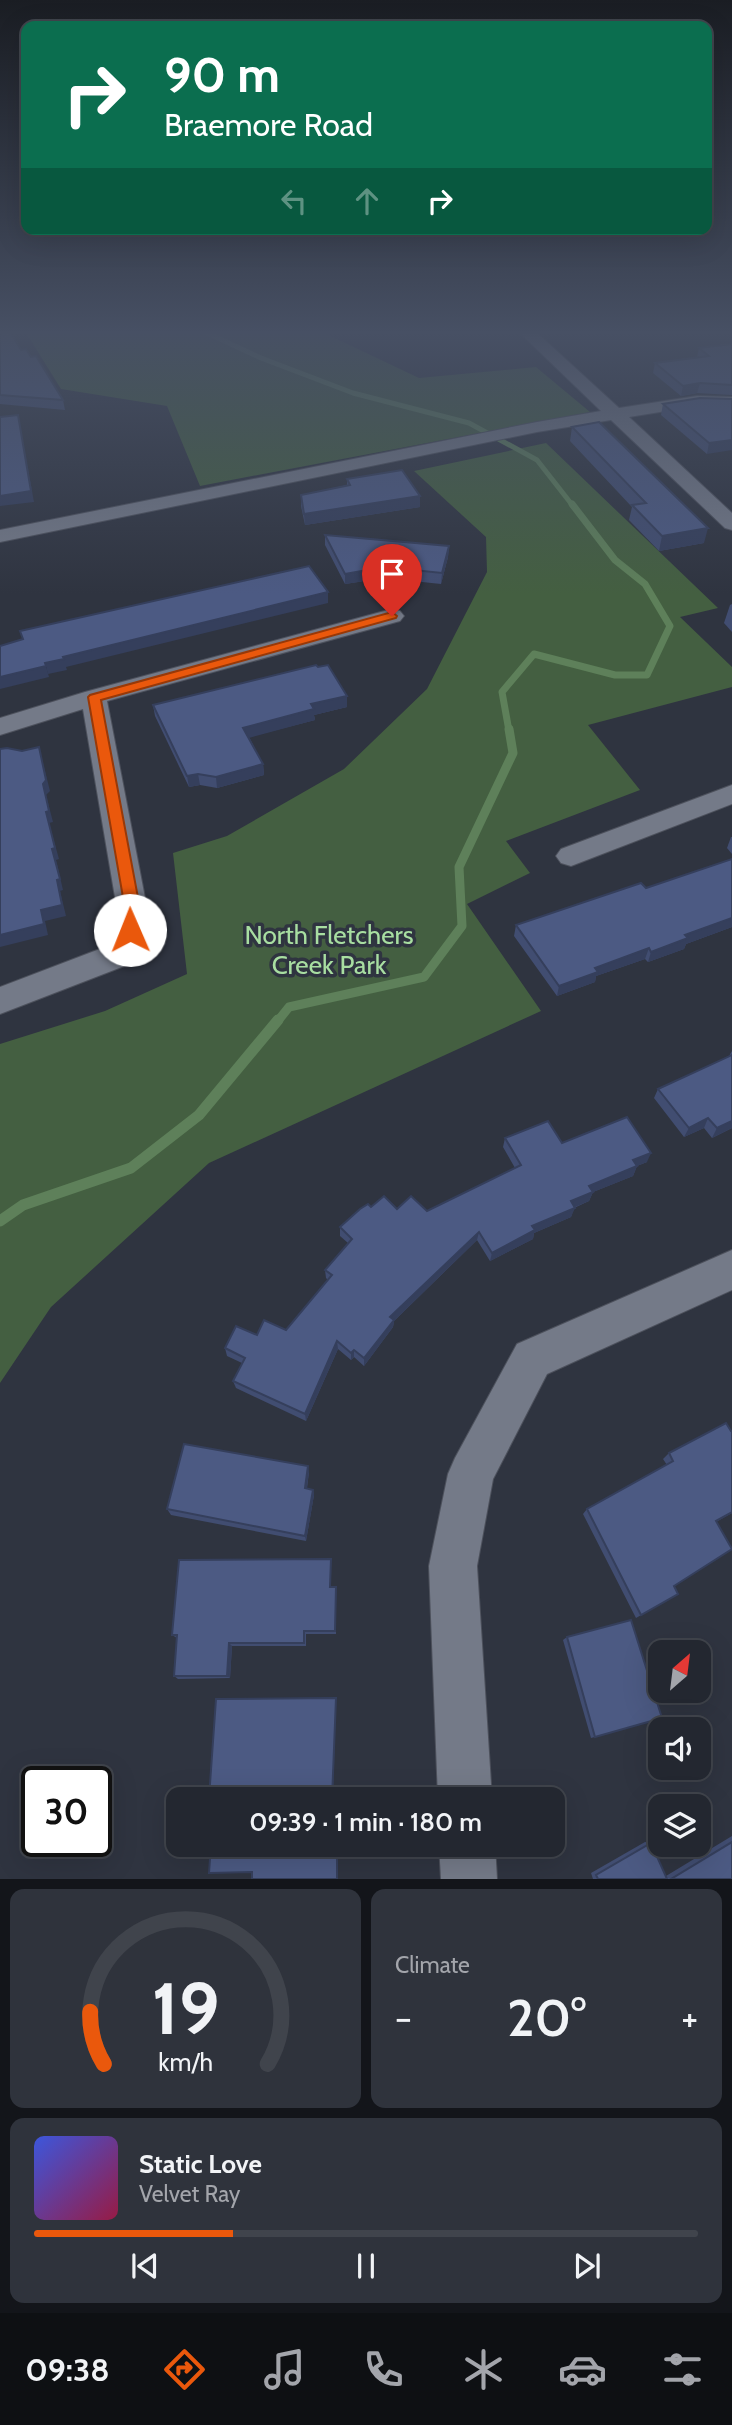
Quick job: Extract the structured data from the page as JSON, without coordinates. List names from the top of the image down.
{
  "parks": ["North Fletchers Creek Park"],
  "north": "top right",
  "page": {
    "turn": ["90 m", "Braemore Road"],
    "limit": "30",
    "trip": "09:39 · 1 min · 180 m",
    "tile": "Climate",
    "heat": ["−", "20°", "+"],
    "song": ["Static Love", "Velvet Ray"],
    "tabs": "09:38",
    "gauge": ["19", "km/h"]
  }
}
